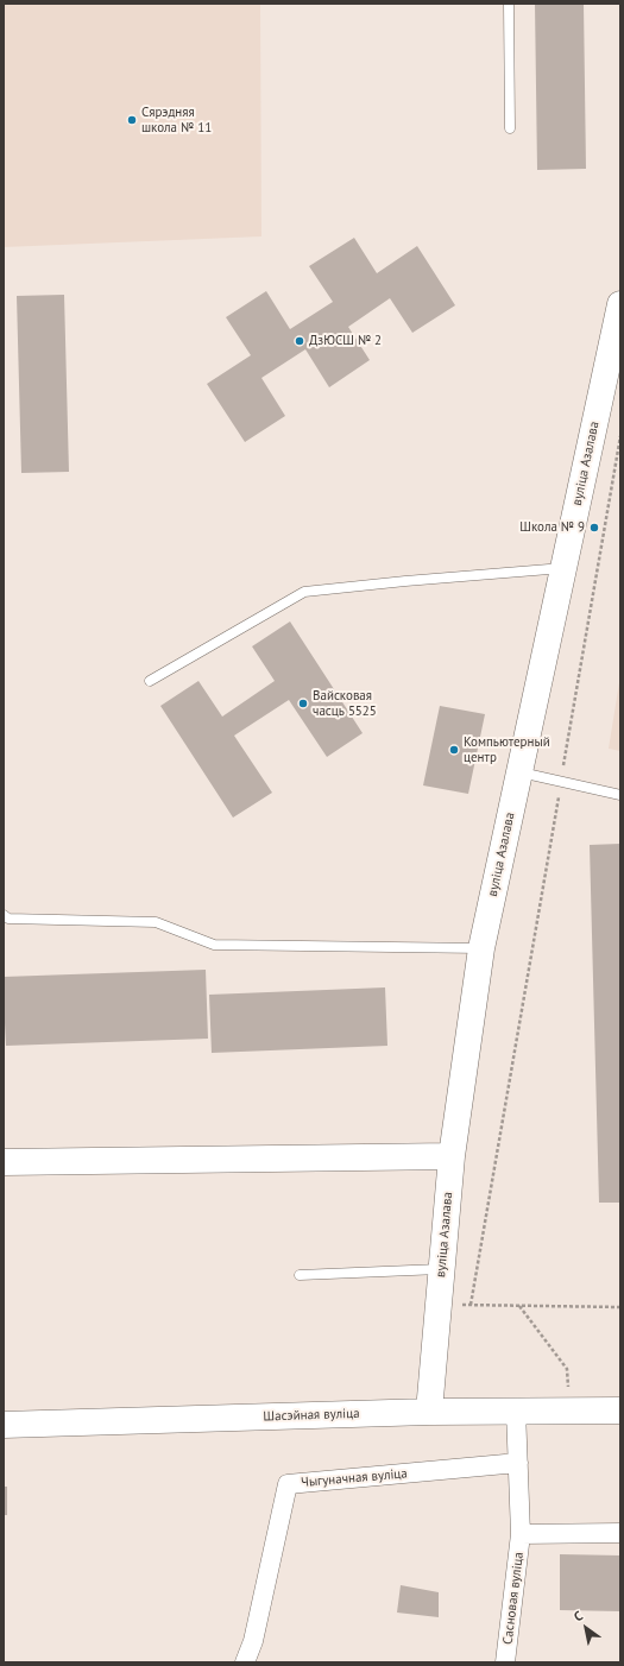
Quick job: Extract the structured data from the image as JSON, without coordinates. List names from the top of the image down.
{
  "streets": {
    "street": [
      "вуліца Азалава",
      "Шасэйная вуліца",
      "Чыгуначная вуліца",
      "Сасновая вуліца"
    ]
  },
  "crossings": [
    ["вуліца Азалава", "Шасэйная вуліца"]
  ],
  "places": [
    "Сярэдняя школа № 11",
    "ДзЮСШ № 2",
    "Школа № 9",
    "Вайсковая часць 5525",
    "Компьютерный центр"
  ],
  "north": "top left"
}
